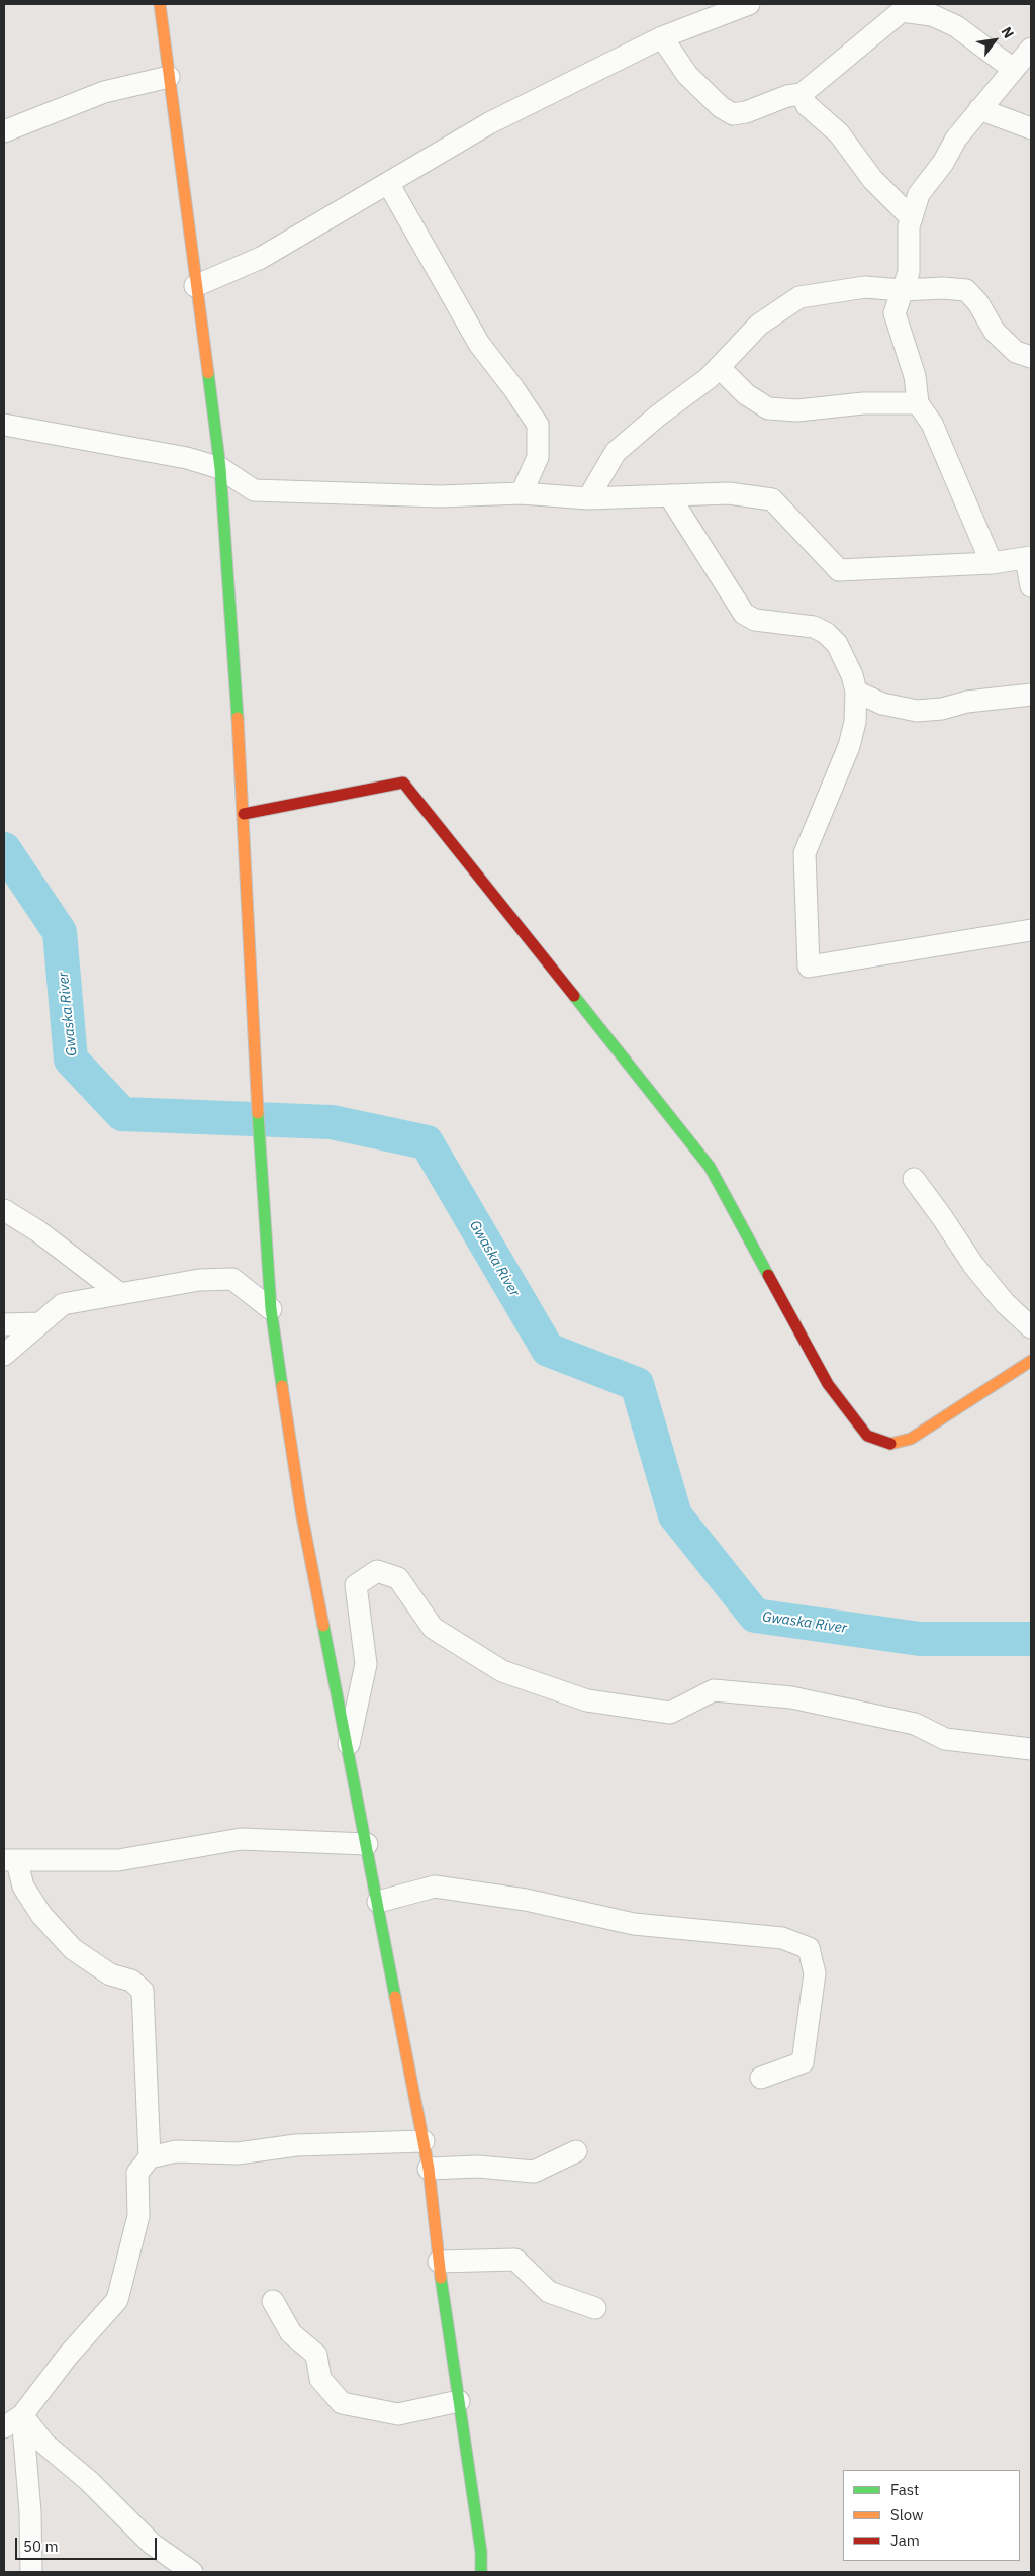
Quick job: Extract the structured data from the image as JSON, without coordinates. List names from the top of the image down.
{
  "water": ["Gwaska River"],
  "legend": ["Fast", "Slow", "Jam"],
  "scale_bar": "50 m",
  "north": "top right"
}
